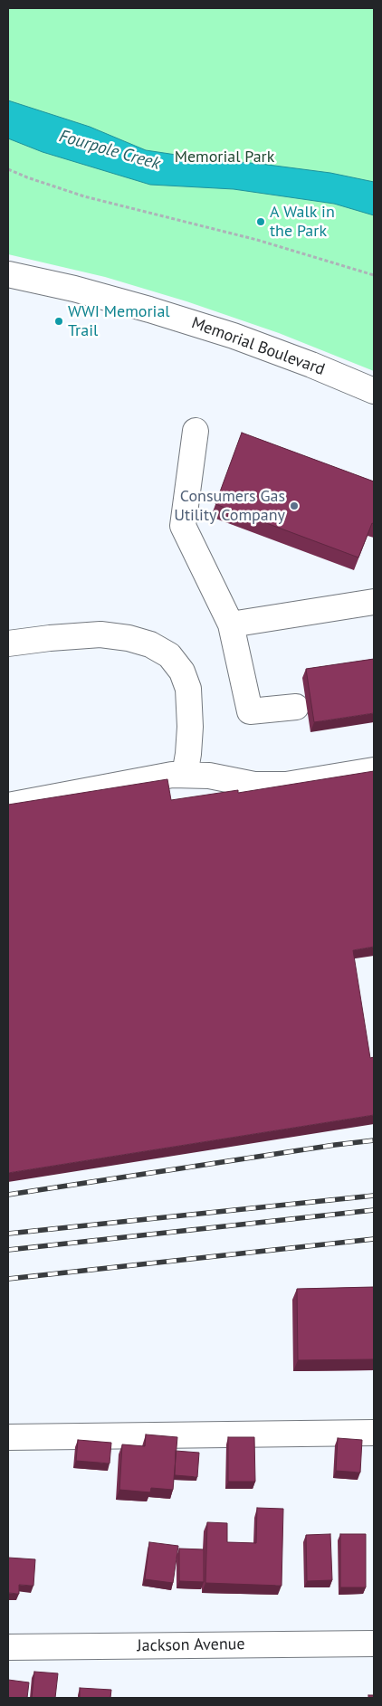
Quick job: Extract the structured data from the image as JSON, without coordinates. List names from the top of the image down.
{
  "streets": {
    "street": ["Memorial Boulevard", "Jackson Avenue"]
  },
  "water": ["Fourpole Creek"],
  "parks": ["Memorial Park"],
  "places": ["A Walk in the Park", "WWI Memorial Trail", "Consumers Gas Utility Company"]
}
